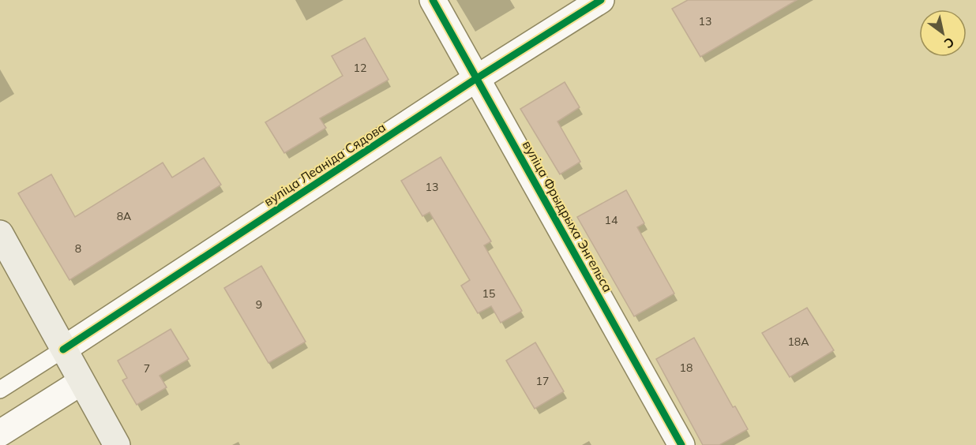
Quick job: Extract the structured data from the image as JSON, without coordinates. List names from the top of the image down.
{
  "streets": {
    "street": ["вуліца Леаніда Сядова", "вуліца Фрыдрыха Энгельса"]
  },
  "crossings": [
    ["вуліца Леаніда Сядова", "вуліца Фрыдрыха Энгельса"]
  ],
  "house_numbers": [
    "13",
    "12",
    "13",
    "8А",
    "14",
    "8",
    "15",
    "9",
    "18А",
    "18",
    "7",
    "17"
  ],
  "north": "bottom right"
}
